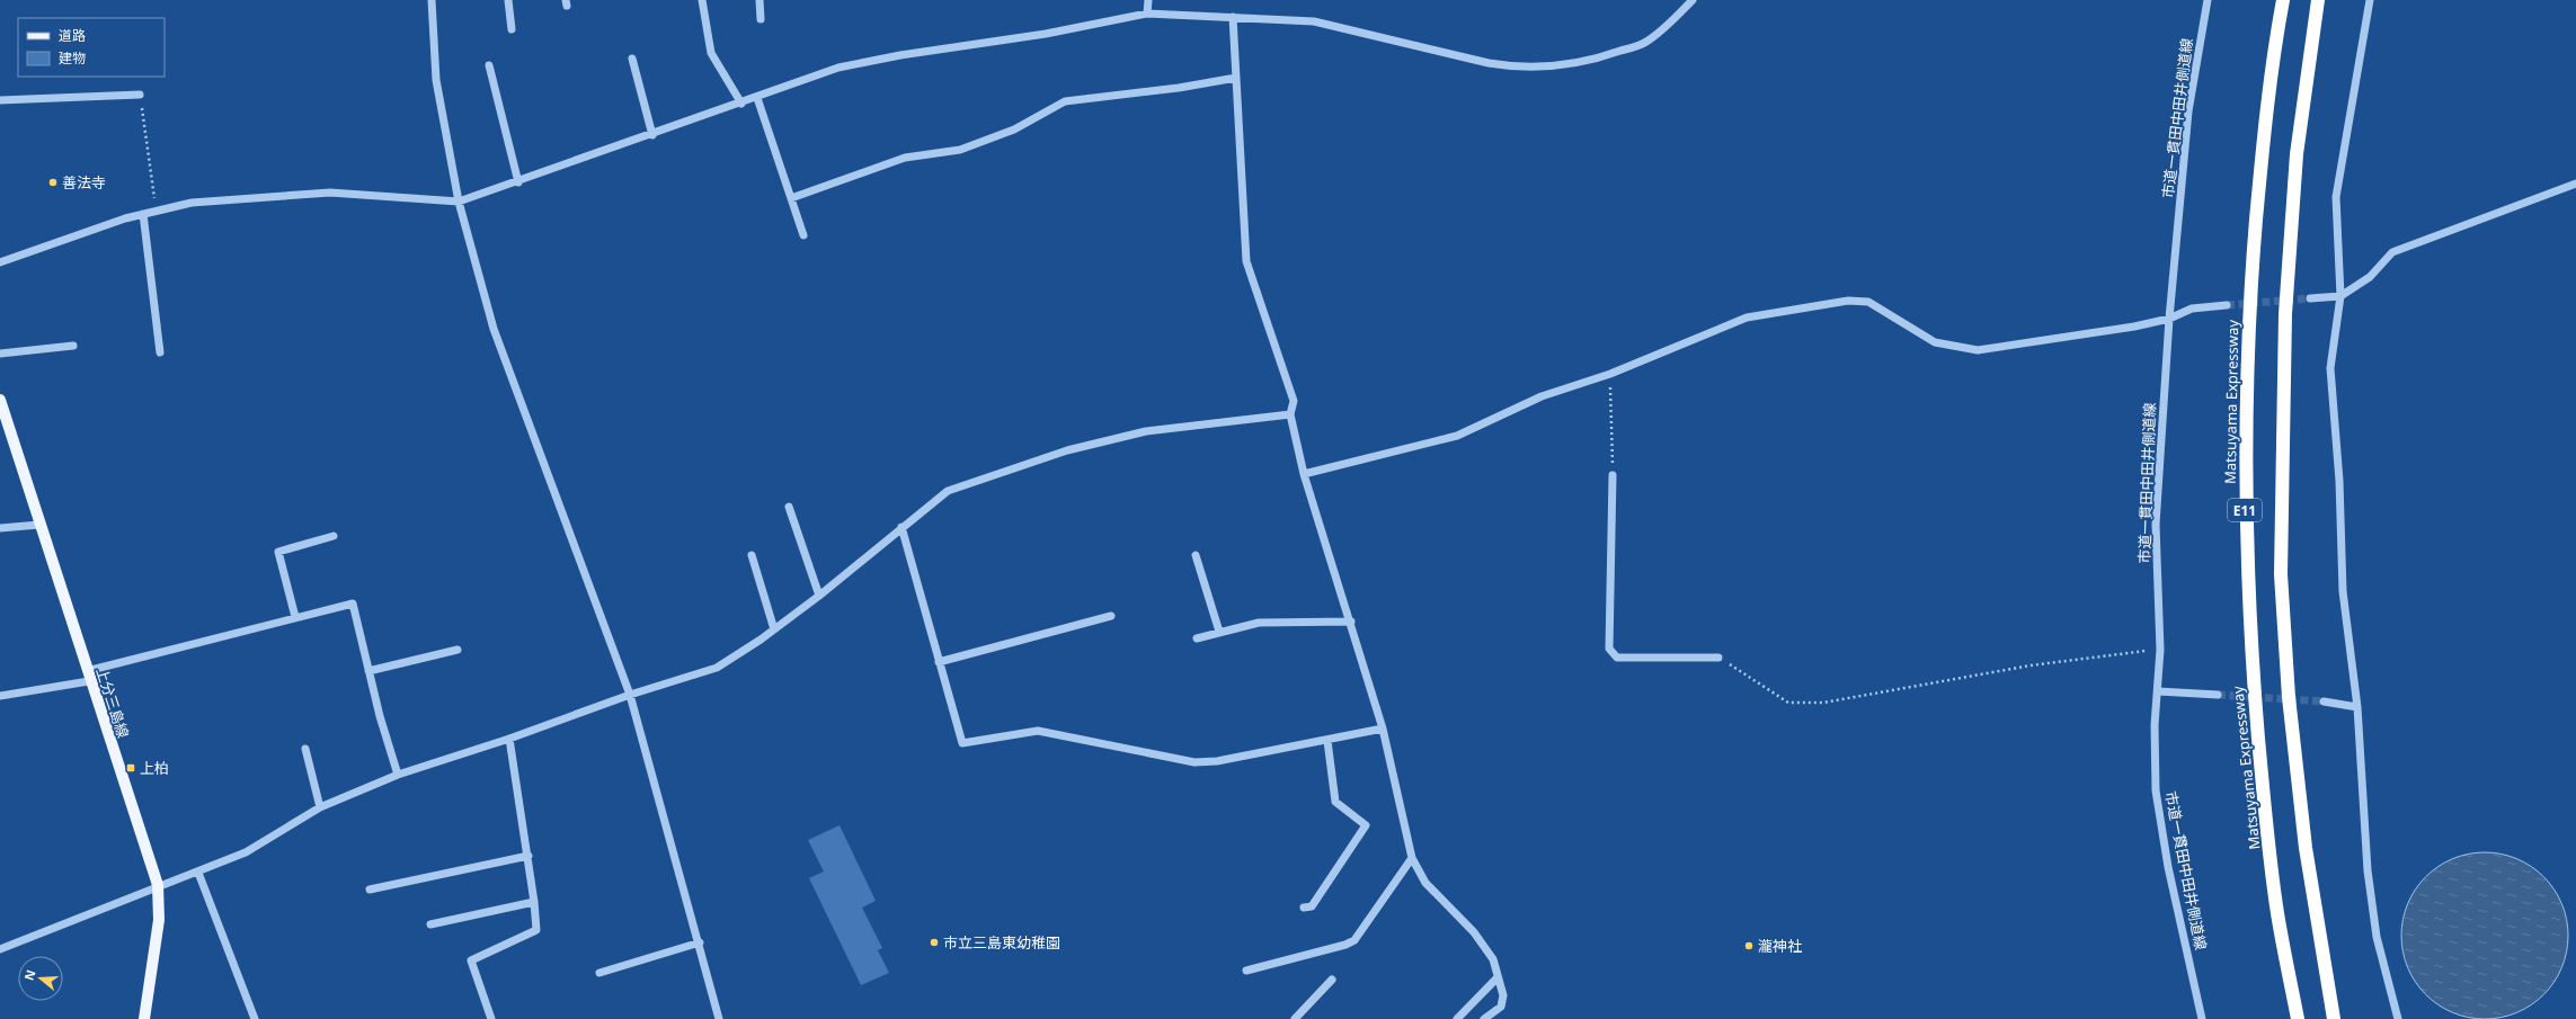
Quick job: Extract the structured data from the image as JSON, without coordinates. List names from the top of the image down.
{
  "streets": {
    "highway": ["Matsuyama Expressway", "E11"],
    "main road": ["上分三島線"],
    "street": ["市道一貫田中田井側道線"]
  },
  "places": {
    "other": ["善法寺", "市立三島東幼稚園", "瀧神社"],
    "transit": ["上柏"]
  },
  "legend": ["道路", "建物"],
  "north": "left"
}
